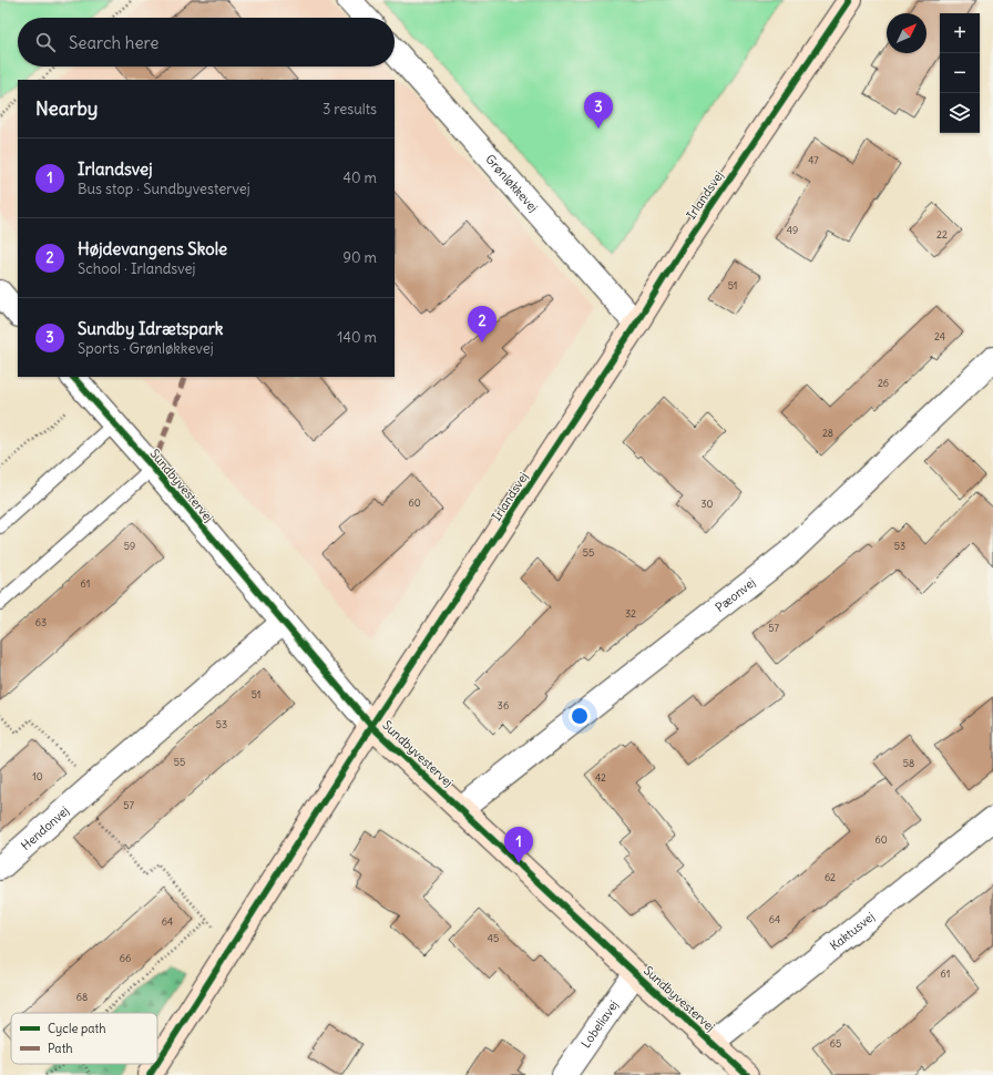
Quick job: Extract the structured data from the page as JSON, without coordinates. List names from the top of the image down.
{
  "streets": {
    "street": [
      "Grønløkkevej",
      "Irlandsvej",
      "Sundbyvestervej",
      "Pæonvej",
      "Hendonvej",
      "Kaktusvej",
      "Lobeliavej"
    ]
  },
  "crossings": [
    ["Grønløkkevej", "Irlandsvej"],
    ["Irlandsvej", "Sundbyvestervej"],
    ["Sundbyvestervej", "Pæonvej"],
    ["Sundbyvestervej", "Kaktusvej"],
    ["Sundbyvestervej", "Lobeliavej"]
  ],
  "house_numbers": [
    "47",
    "49",
    "22",
    "51",
    "24",
    "26",
    "28",
    "60",
    "30",
    "59",
    "53",
    "55",
    "61",
    "32",
    "63",
    "57",
    "51",
    "36",
    "53",
    "55",
    "58",
    "10",
    "42",
    "57",
    "60",
    "62",
    "64",
    "64",
    "45",
    "66",
    "61",
    "68",
    "65"
  ],
  "legend": ["Cycle path", "Path"],
  "north": "top right",
  "page": {
    "map_buttons": ["+", "−"],
    "search": "Search here",
    "heading": ["Nearby", "3 results"],
    "pins": ["3", "2", "1"],
    "list": [
      {
        "mark": "1",
        "name": "Irlandsvej",
        "note": "Bus stop · Sundbyvestervej",
        "value": "40 m"
      },
      {
        "mark": "2",
        "name": "Højdevangens Skole",
        "note": "School · Irlandsvej",
        "value": "90 m"
      },
      {
        "mark": "3",
        "name": "Sundby Idrætspark",
        "note": "Sports · Grønløkkevej",
        "value": "140 m"
      }
    ]
  }
}
